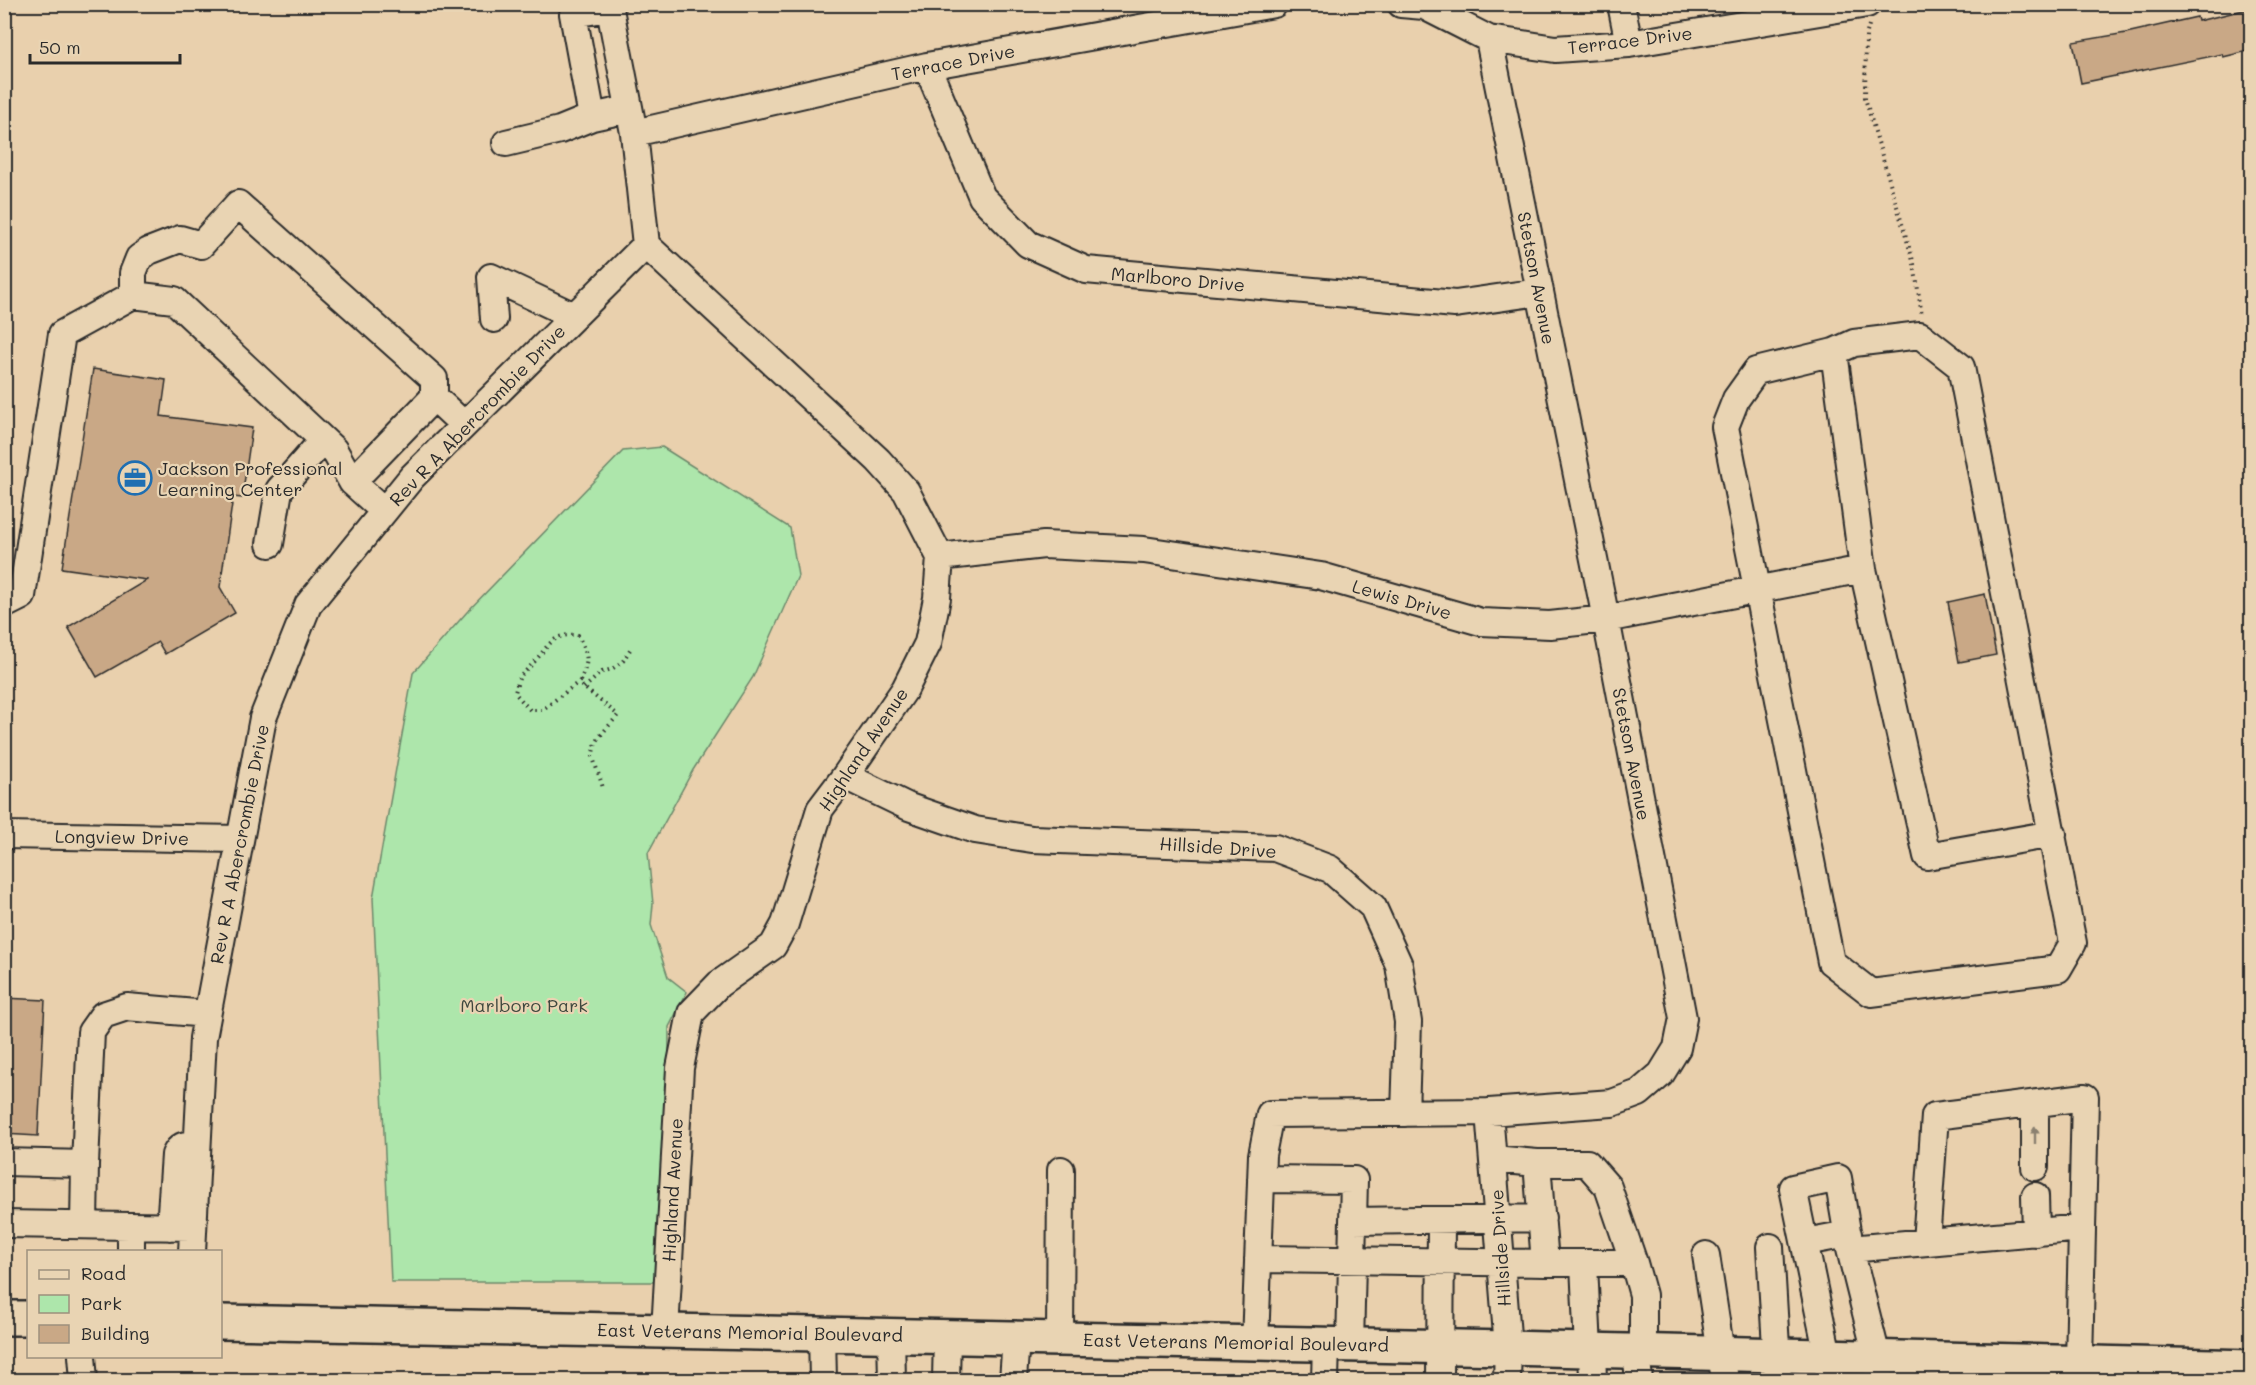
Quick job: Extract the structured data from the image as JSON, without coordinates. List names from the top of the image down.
{
  "streets": {
    "main road": ["East Veterans Memorial Boulevard"],
    "street": [
      "Terrace Drive",
      "Stetson Avenue",
      "Marlboro Drive",
      "Rev R A Abercrombie Drive",
      "Lewis Drive",
      "Highland Avenue",
      "Longview Drive",
      "Hillside Drive"
    ]
  },
  "crossings": [
    ["Terrace Drive", "Stetson Avenue"],
    ["Terrace Drive", "Marlboro Drive"],
    ["Stetson Avenue", "Marlboro Drive"],
    ["Stetson Avenue", "Lewis Drive"],
    ["Stetson Avenue", "Hillside Drive"],
    ["Rev R A Abercrombie Drive", "Longview Drive"],
    ["Lewis Drive", "Highland Avenue"],
    ["Highland Avenue", "Hillside Drive"],
    ["Highland Avenue", "East Veterans Memorial Boulevard"],
    ["Hillside Drive", "East Veterans Memorial Boulevard"]
  ],
  "parks": ["Marlboro Park"],
  "places": {
    "office": ["Jackson Professional Learning Center"]
  },
  "legend": ["Road", "Park", "Building"],
  "scale_bar": "50 m"
}
